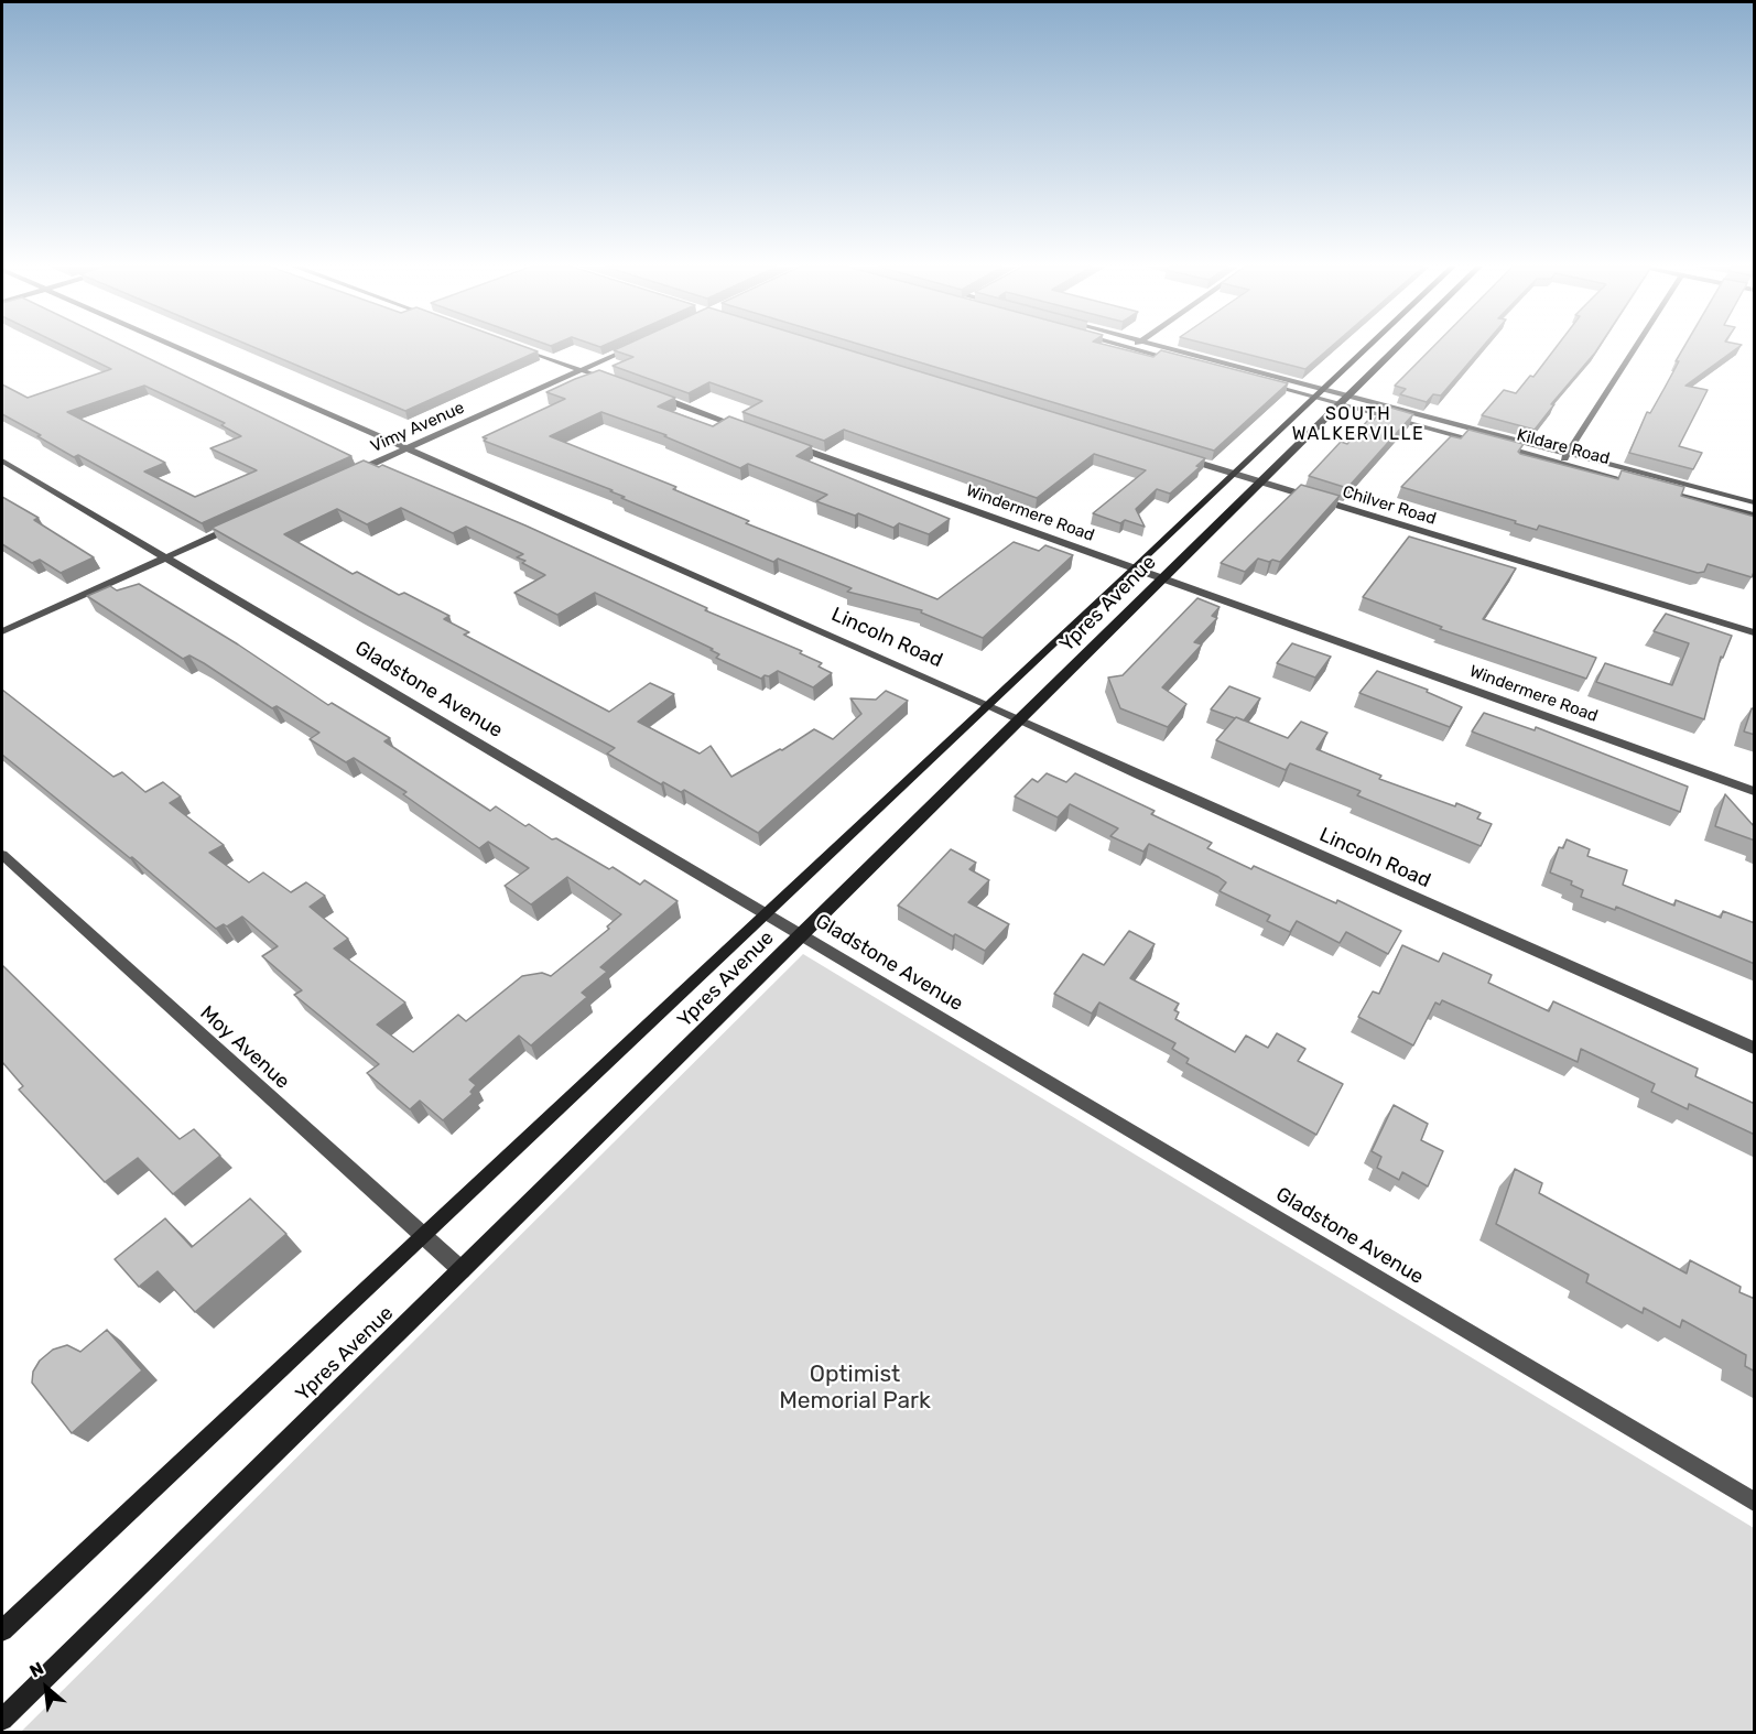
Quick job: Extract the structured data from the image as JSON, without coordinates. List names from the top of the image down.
{
  "streets": {
    "main road": ["Ypres Avenue"],
    "street": [
      "Vimy Avenue",
      "Kildare Road",
      "Chilver Road",
      "Windermere Road",
      "Lincoln Road",
      "Gladstone Avenue",
      "Moy Avenue"
    ]
  },
  "crossings": [
    ["Vimy Avenue", "Lincoln Road"],
    ["Kildare Road", "Ypres Avenue"],
    ["Chilver Road", "Ypres Avenue"],
    ["Windermere Road", "Ypres Avenue"],
    ["Ypres Avenue", "Lincoln Road"],
    ["Ypres Avenue", "Gladstone Avenue"],
    ["Ypres Avenue", "Moy Avenue"]
  ],
  "districts": ["SOUTH WALKERVILLE"],
  "parks": ["Optimist Memorial Park"],
  "north": "top left"
}
